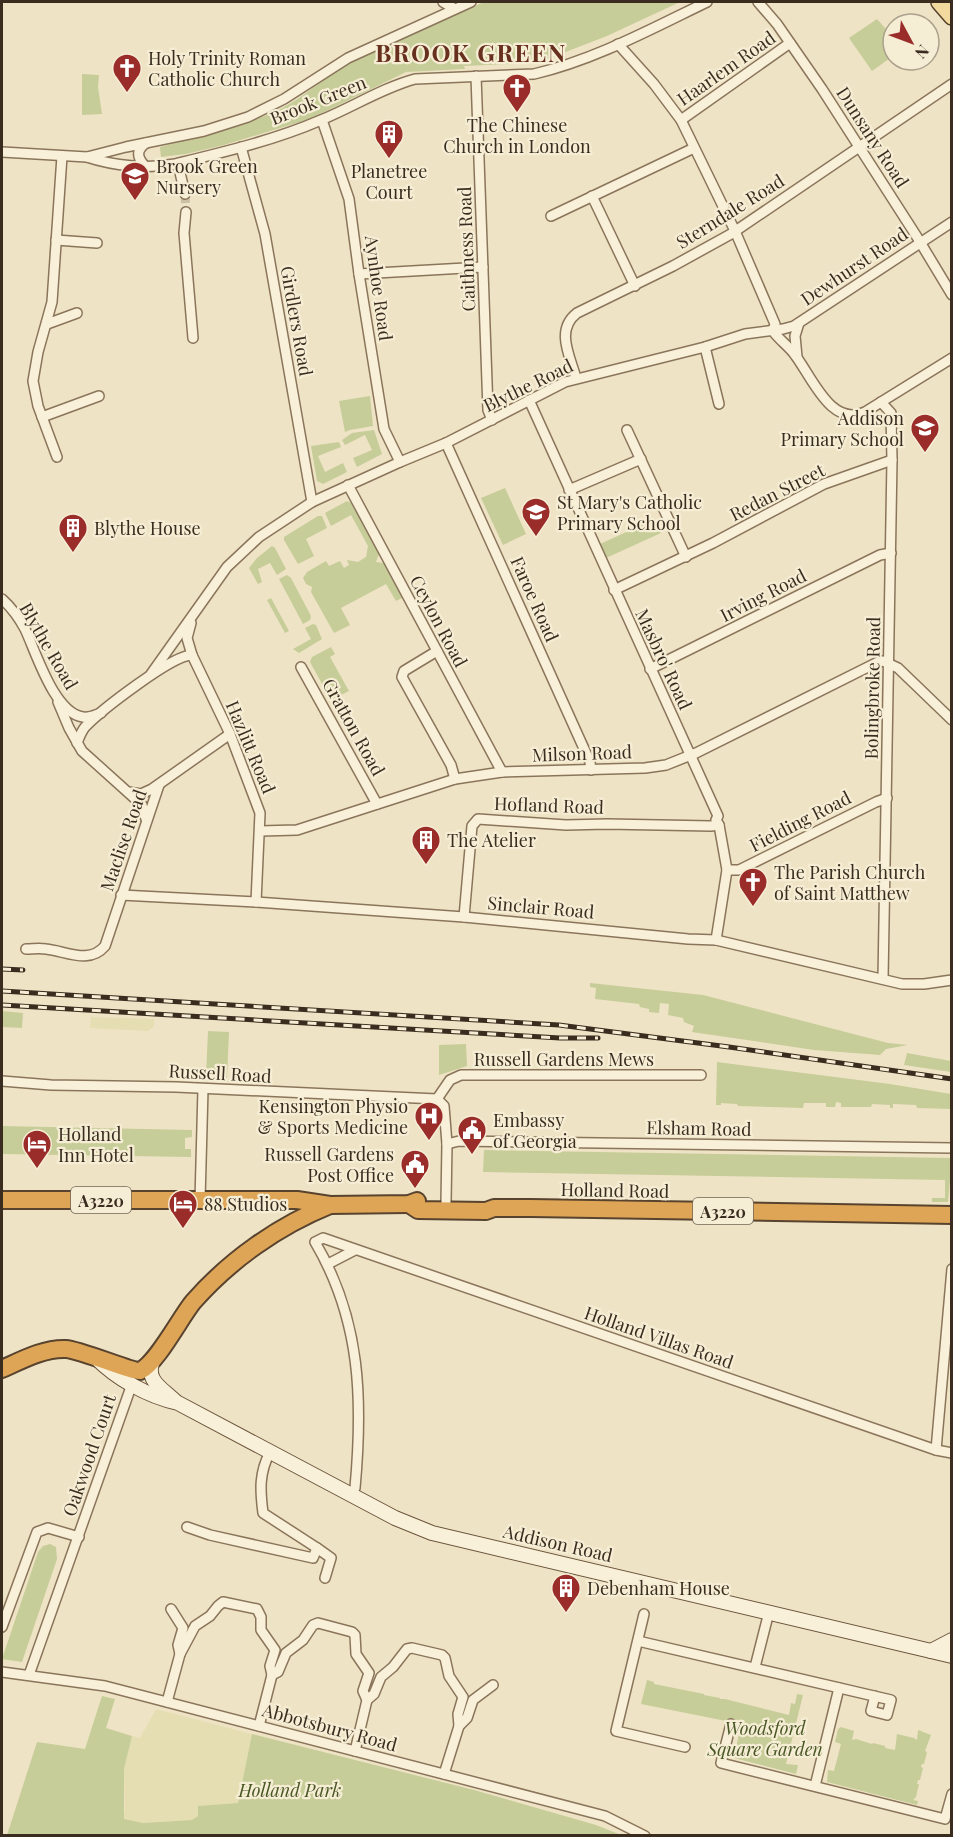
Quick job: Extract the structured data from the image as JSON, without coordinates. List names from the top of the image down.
{
  "streets": {
    "highway": ["Holland Road", "A3220", "Addison Road"],
    "street": [
      "Haarlem Road",
      "Brook Green",
      "Dunsany Road",
      "Sterndale Road",
      "Caithness Road",
      "Dewhurst Road",
      "Aynhoe Road",
      "Girdlers Road",
      "Blythe Road",
      "Redan Street",
      "Irving Road",
      "Faroe Road",
      "Ceylon Road",
      "Masbro' Road",
      "Bolingbroke Road",
      "Gratton Road",
      "Hazlitt Road",
      "Milson Road",
      "Hofland Road",
      "Fielding Road",
      "Maclise Road",
      "Sinclair Road",
      "Russell Gardens Mews",
      "Russell Road",
      "Elsham Road",
      "Holland Villas Road",
      "Oakwood Court",
      "Abbotsbury Road"
    ]
  },
  "crossings": [
    ["Haarlem Road", "Dunsany Road"],
    ["Brook Green", "Caithness Road"],
    ["Brook Green", "Aynhoe Road"],
    ["Brook Green", "Girdlers Road"],
    ["Dunsany Road", "Sterndale Road"],
    ["Dunsany Road", "Dewhurst Road"],
    ["Sterndale Road", "Blythe Road"],
    ["Caithness Road", "Blythe Road"],
    ["Dewhurst Road", "Blythe Road"],
    ["Aynhoe Road", "Blythe Road"],
    ["Girdlers Road", "Blythe Road"],
    ["Blythe Road", "Faroe Road"],
    ["Blythe Road", "Ceylon Road"],
    ["Blythe Road", "Masbro' Road"],
    ["Blythe Road", "Hazlitt Road"],
    ["Redan Street", "Masbro' Road"],
    ["Redan Street", "Bolingbroke Road"],
    ["Irving Road", "Masbro' Road"],
    ["Irving Road", "Bolingbroke Road"],
    ["Faroe Road", "Milson Road"],
    ["Ceylon Road", "Milson Road"],
    ["Masbro' Road", "Milson Road"],
    ["Masbro' Road", "Hofland Road"],
    ["Masbro' Road", "Fielding Road"],
    ["Masbro' Road", "Sinclair Road"],
    ["Bolingbroke Road", "Milson Road"],
    ["Bolingbroke Road", "Fielding Road"],
    ["Bolingbroke Road", "Sinclair Road"],
    ["Gratton Road", "Milson Road"],
    ["Hazlitt Road", "Milson Road"],
    ["Hazlitt Road", "Maclise Road"],
    ["Hazlitt Road", "Sinclair Road"],
    ["Hofland Road", "Sinclair Road"],
    ["Maclise Road", "Sinclair Road"],
    ["Russell Gardens Mews", "Russell Road"],
    ["Holland Road", "A3220"],
    ["A3220", "Addison Road"],
    ["Oakwood Court", "Addison Road"],
    ["Oakwood Court", "Abbotsbury Road"]
  ],
  "districts": ["BROOK GREEN"],
  "parks": ["Woodsford Square Garden", "Holland Park"],
  "places": {
    "church": ["Holy Trinity Roman Catholic Church", "The Chinese Church in London", "The Parish Church of Saint Matthew"],
    "building": [
      "Planetree Court",
      "Blythe House",
      "The Atelier",
      "Debenham House"
    ],
    "school or university": ["Brook Green Nursery", "Addison Primary School", "St Mary's Catholic Primary School"],
    "hospital": ["Kensington Physio & Sports Medicine"],
    "public building": ["Embassy of Georgia", "Russell Gardens Post Office"],
    "hotel": ["Holland Inn Hotel", "88 Studios"]
  },
  "north": "bottom right"
}
